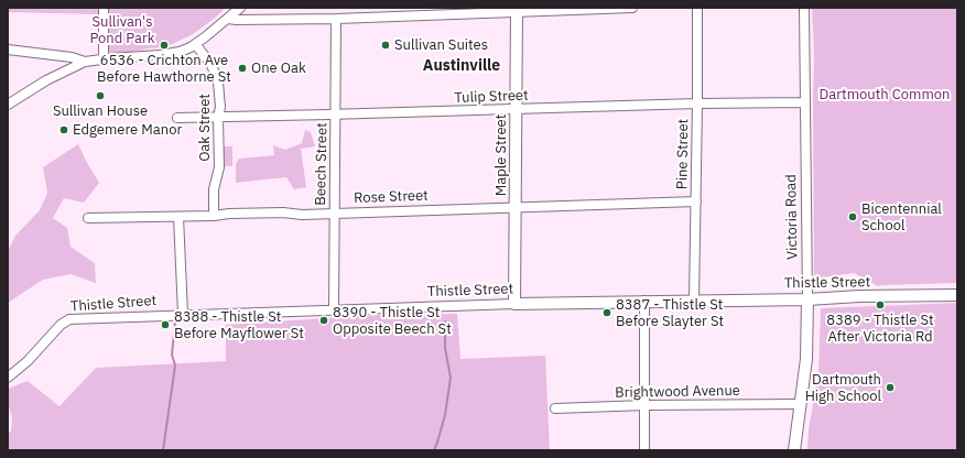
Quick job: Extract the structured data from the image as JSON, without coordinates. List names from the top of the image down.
{
  "streets": {
    "main road": ["Maple Street", "Victoria Road", "Thistle Street"],
    "street": [
      "Tulip Street",
      "Oak Street",
      "Pine Street",
      "Beech Street",
      "Rose Street",
      "Brightwood Avenue"
    ]
  },
  "crossings": [
    ["Tulip Street", "Oak Street"],
    ["Tulip Street", "Pine Street"],
    ["Tulip Street", "Maple Street"],
    ["Tulip Street", "Beech Street"],
    ["Tulip Street", "Victoria Road"],
    ["Oak Street", "Rose Street"],
    ["Pine Street", "Rose Street"],
    ["Pine Street", "Thistle Street"],
    ["Maple Street", "Rose Street"],
    ["Maple Street", "Thistle Street"],
    ["Beech Street", "Rose Street"],
    ["Beech Street", "Thistle Street"],
    ["Victoria Road", "Thistle Street"],
    ["Victoria Road", "Brightwood Avenue"]
  ],
  "districts": ["Austinville"],
  "parks": ["Sullivan's Pond Park", "Dartmouth Common"],
  "places": [
    "6536 - Crichton Ave Before Hawthorne St",
    "Sullivan Suites",
    "One Oak",
    "Sullivan House",
    "Edgemere Manor",
    "Bicentennial School",
    "8389 - Thistle St After Victoria Rd",
    "8387 - Thistle St Before Slayter St",
    "8390 - Thistle St Opposite Beech St",
    "8388 - Thistle St Before Mayflower St",
    "Dartmouth High School"
  ]
}
